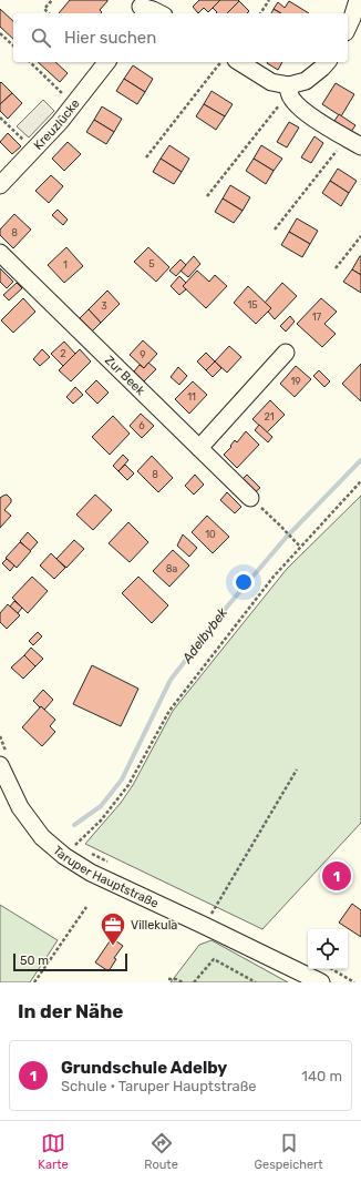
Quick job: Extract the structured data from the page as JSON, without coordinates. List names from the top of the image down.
{
  "streets": {
    "street": ["Kreuzlücke", "Zur Beek", "Taruper Hauptstraße"]
  },
  "water": ["Adelbybek"],
  "places": {
    "office": ["Villekula"]
  },
  "house_numbers": [
    "8",
    "5",
    "1",
    "15",
    "3",
    "17",
    "2",
    "9",
    "19",
    "11",
    "21",
    "6",
    "8",
    "10",
    "8a"
  ],
  "scale_bar": "50 m",
  "page": {
    "search": "Hier suchen",
    "pins": "1",
    "scale": "50 m",
    "heading": "In der Nähe",
    "list": [
      {
        "mark": "1",
        "name": "Grundschule Adelby",
        "note": "Schule · Taruper Hauptstraße",
        "value": "140 m"
      }
    ],
    "nav": ["Karte", "Route", "Gespeichert"]
  }
}
